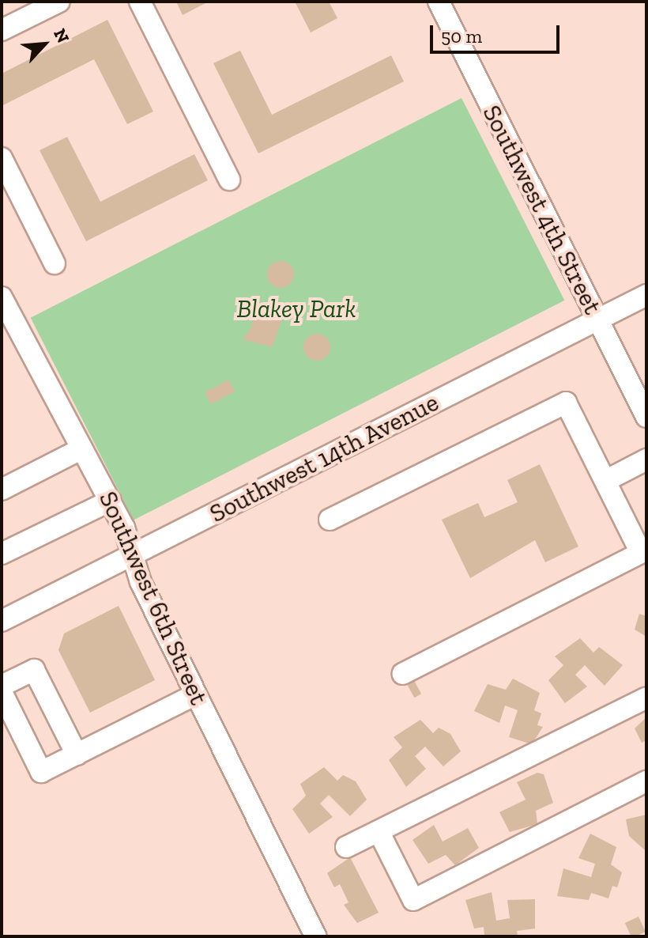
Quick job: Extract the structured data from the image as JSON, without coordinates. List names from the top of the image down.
{
  "streets": {
    "street": ["Southwest 4th Street", "Southwest 14th Avenue", "Southwest 6th Street"]
  },
  "crossings": [
    ["Southwest 4th Street", "Southwest 14th Avenue"],
    ["Southwest 14th Avenue", "Southwest 6th Street"]
  ],
  "parks": ["Blakey Park"],
  "scale_bar": "50 m",
  "north": "top right"
}
